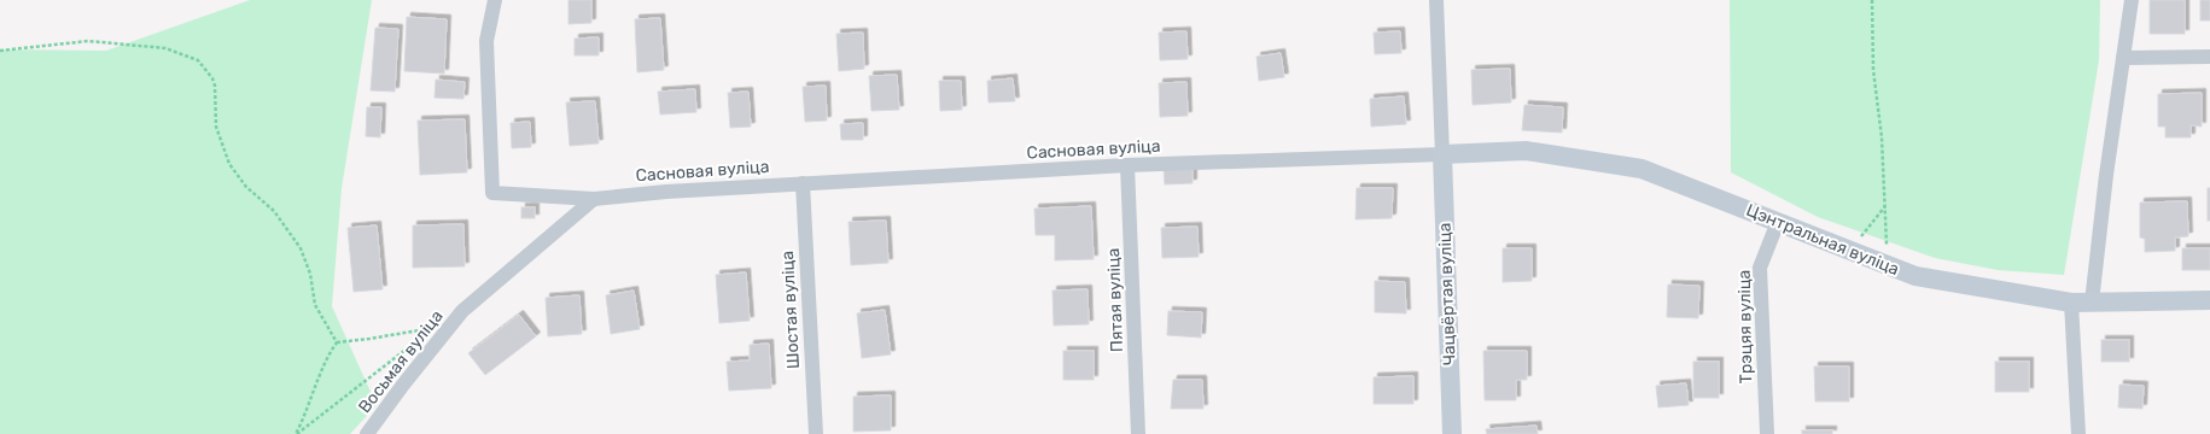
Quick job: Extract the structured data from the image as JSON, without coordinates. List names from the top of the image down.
{
  "streets": {
    "street": [
      "Сасновая вуліца",
      "Цэнтральная вуліца",
      "Чацвёртая вуліца",
      "Пятая вуліца",
      "Шостая вуліца",
      "Трэцяя вуліца",
      "Восьмая вуліца"
    ]
  },
  "crossings": [
    ["Сасновая вуліца", "Цэнтральная вуліца"],
    ["Сасновая вуліца", "Чацвёртая вуліца"],
    ["Сасновая вуліца", "Пятая вуліца"],
    ["Сасновая вуліца", "Шостая вуліца"],
    ["Сасновая вуліца", "Восьмая вуліца"],
    ["Цэнтральная вуліца", "Чацвёртая вуліца"],
    ["Цэнтральная вуліца", "Трэцяя вуліца"]
  ]
}
